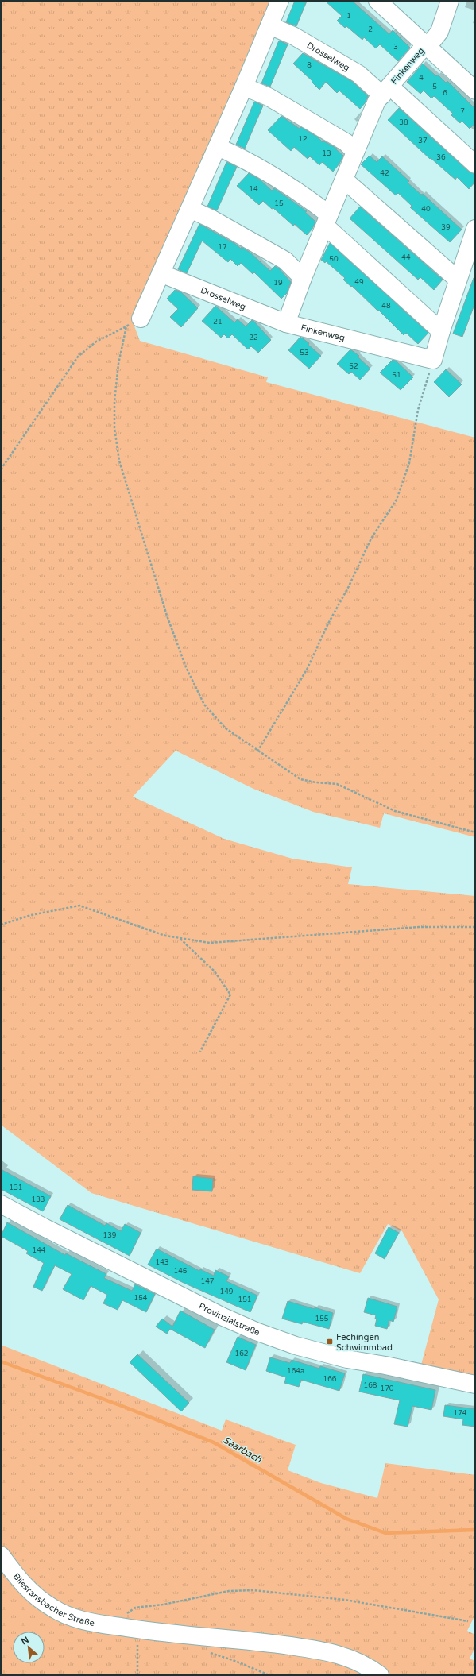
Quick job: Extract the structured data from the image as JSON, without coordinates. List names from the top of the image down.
{
  "streets": {
    "main road": [
      "Drosselweg",
      "Finkenweg",
      "Provinzialstraße",
      "Bliesransbacher Straße"
    ]
  },
  "crossings": [
    ["Drosselweg", "Finkenweg"]
  ],
  "water": ["Saarbach"],
  "places": {
    "transit": ["Fechingen Schwimmbad"]
  },
  "house_numbers": [
    "1",
    "2",
    "3",
    "8",
    "4",
    "5",
    "6",
    "7",
    "38",
    "12",
    "37",
    "13",
    "36",
    "42",
    "14",
    "15",
    "40",
    "39",
    "17",
    "44",
    "50",
    "49",
    "19",
    "48",
    "21",
    "22",
    "53",
    "52",
    "51",
    "131",
    "133",
    "139",
    "144",
    "143",
    "145",
    "147",
    "149",
    "154",
    "151",
    "155",
    "162",
    "164a",
    "166",
    "168",
    "170",
    "174"
  ],
  "north": "top left"
}
